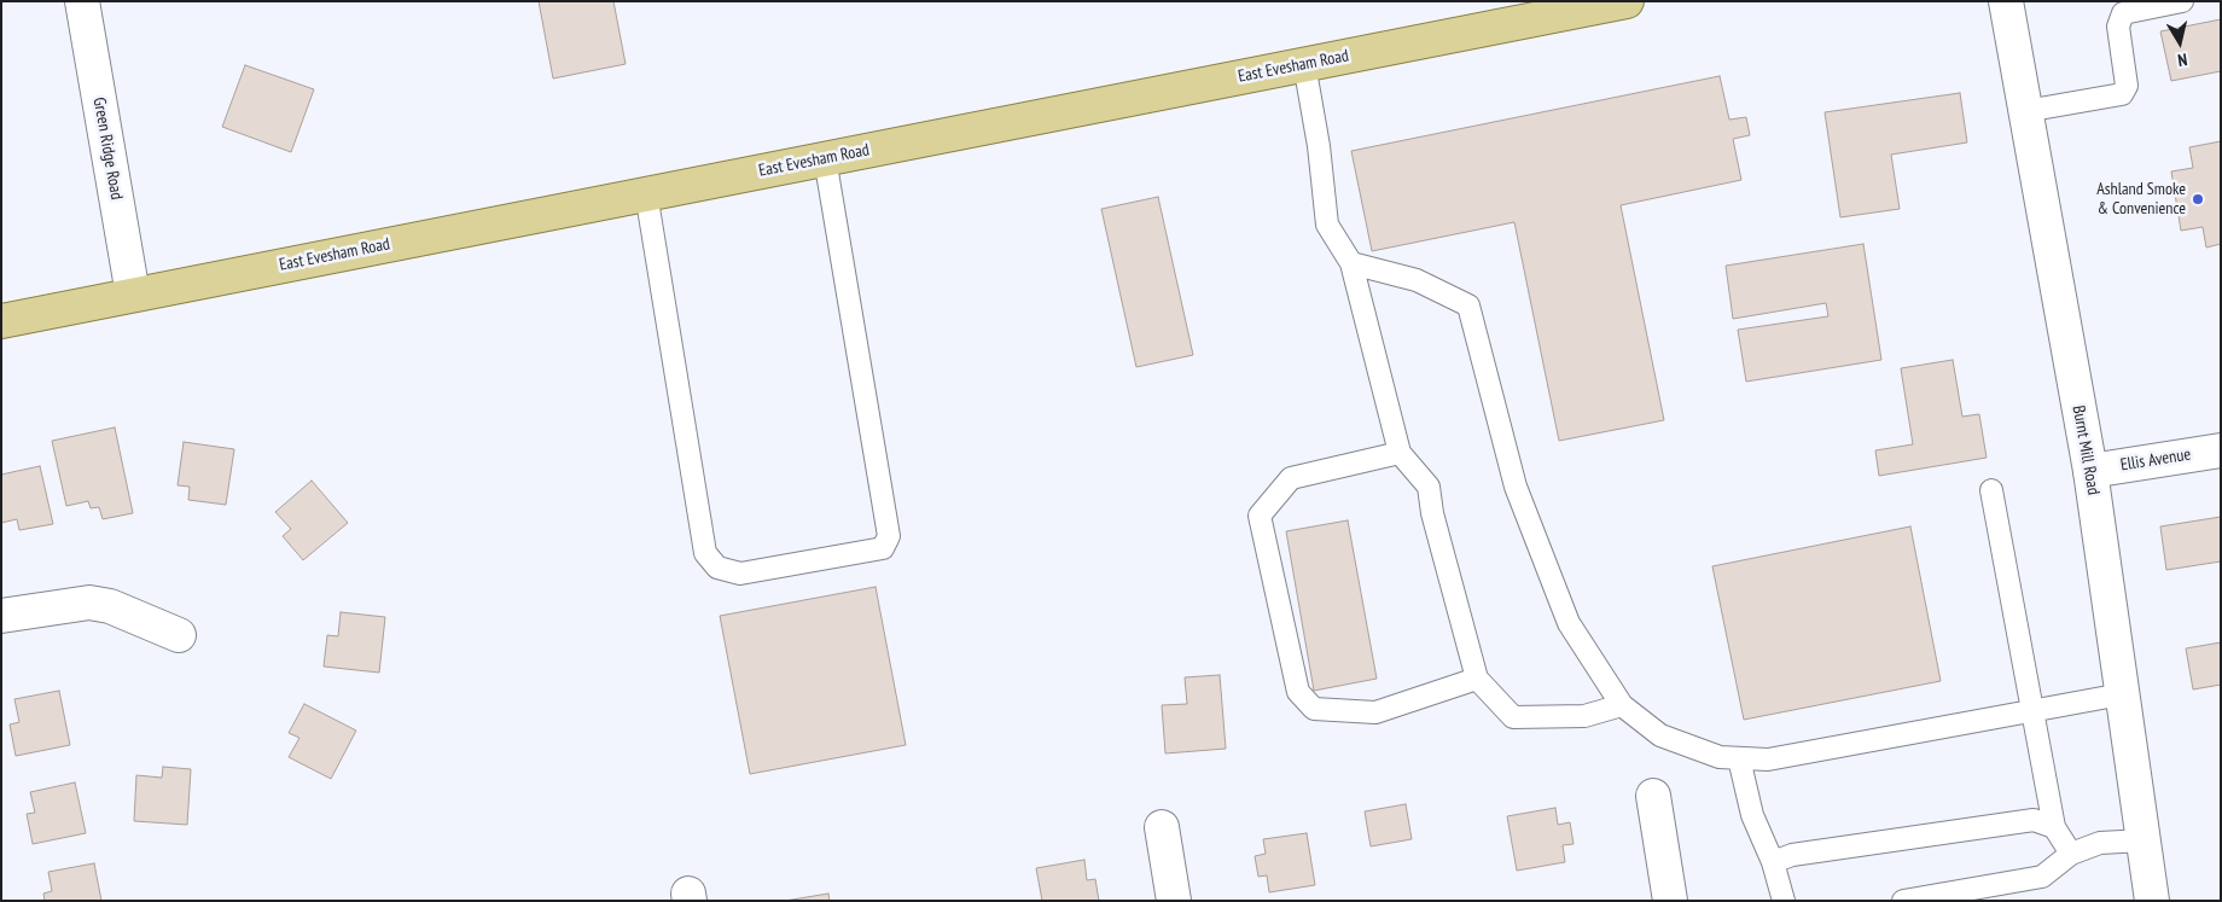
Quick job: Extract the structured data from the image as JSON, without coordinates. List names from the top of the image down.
{
  "streets": {
    "main road": [
      "East Evesham Road",
      "Green Ridge Road",
      "Burnt Mill Road",
      "Ellis Avenue"
    ]
  },
  "crossings": [
    ["East Evesham Road", "Green Ridge Road"],
    ["Burnt Mill Road", "Ellis Avenue"]
  ],
  "places": ["Ashland Smoke & Convenience"],
  "north": "bottom"
}
